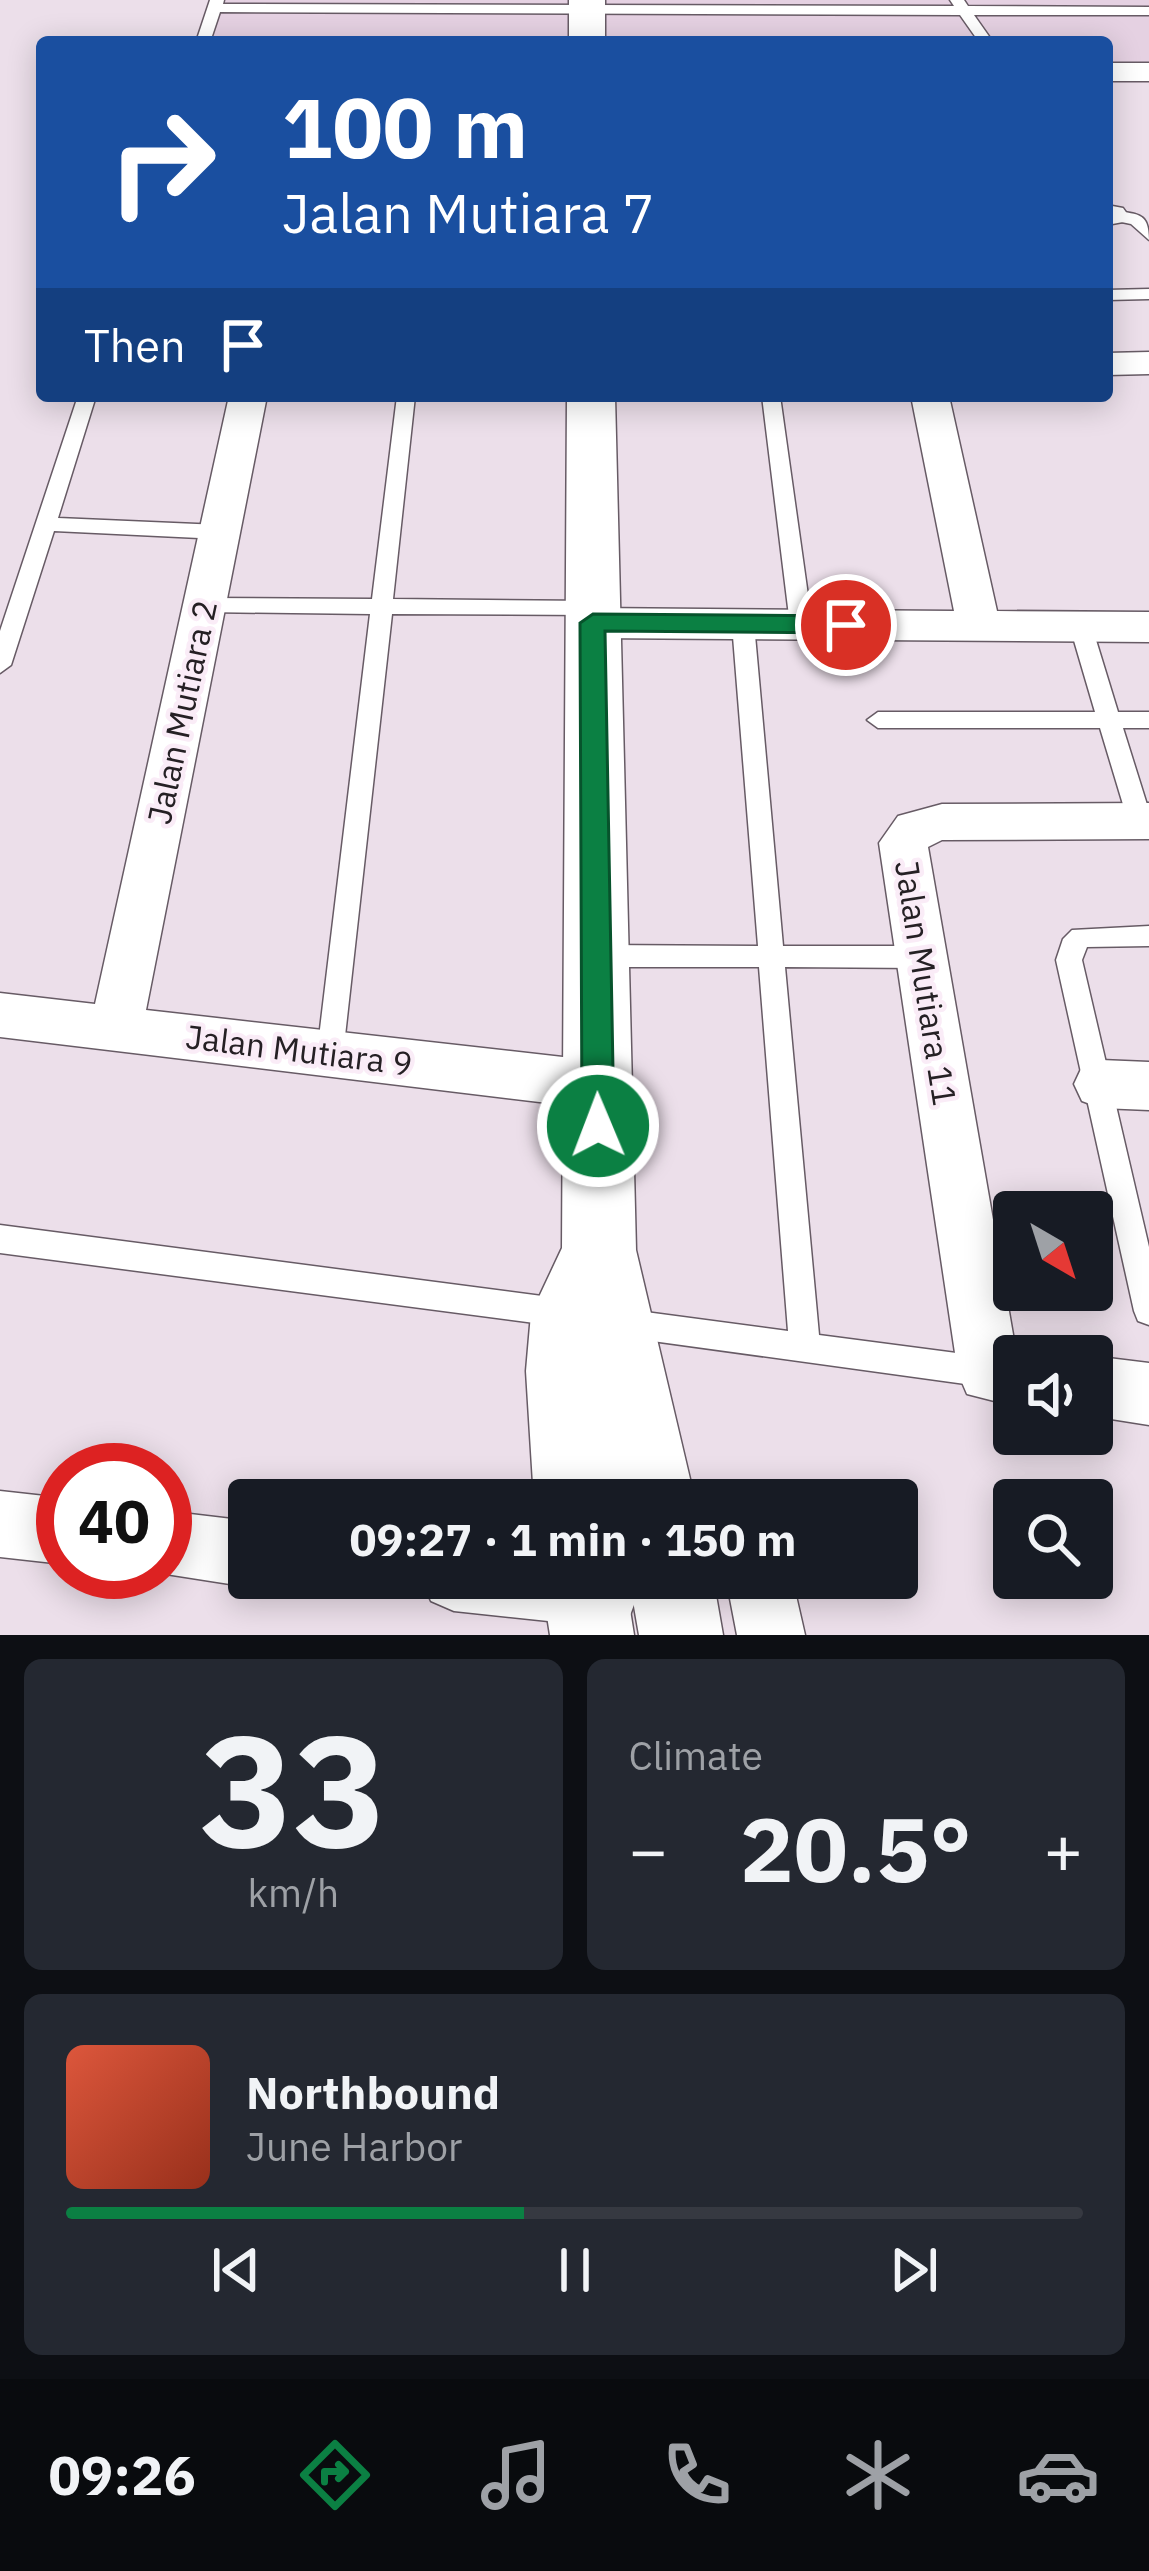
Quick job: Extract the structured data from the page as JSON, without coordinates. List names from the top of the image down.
{
  "streets": {
    "street": ["Jalan Mutiara 2", "Jalan Mutiara 11", "Jalan Mutiara 9"]
  },
  "crossings": [
    ["Jalan Mutiara 2", "Jalan Mutiara 9"]
  ],
  "north": "bottom right",
  "page": {
    "turn": ["100 m", "Jalan Mutiara 7"],
    "then": "Then",
    "limit": "40",
    "trip": "09:27 · 1 min · 150 m",
    "tile": [
      ["33", "km/h"],
      "Climate"
    ],
    "heat": ["−", "20.5°", "+"],
    "song": ["Northbound", "June Harbor"],
    "tabs": "09:26"
  }
}
